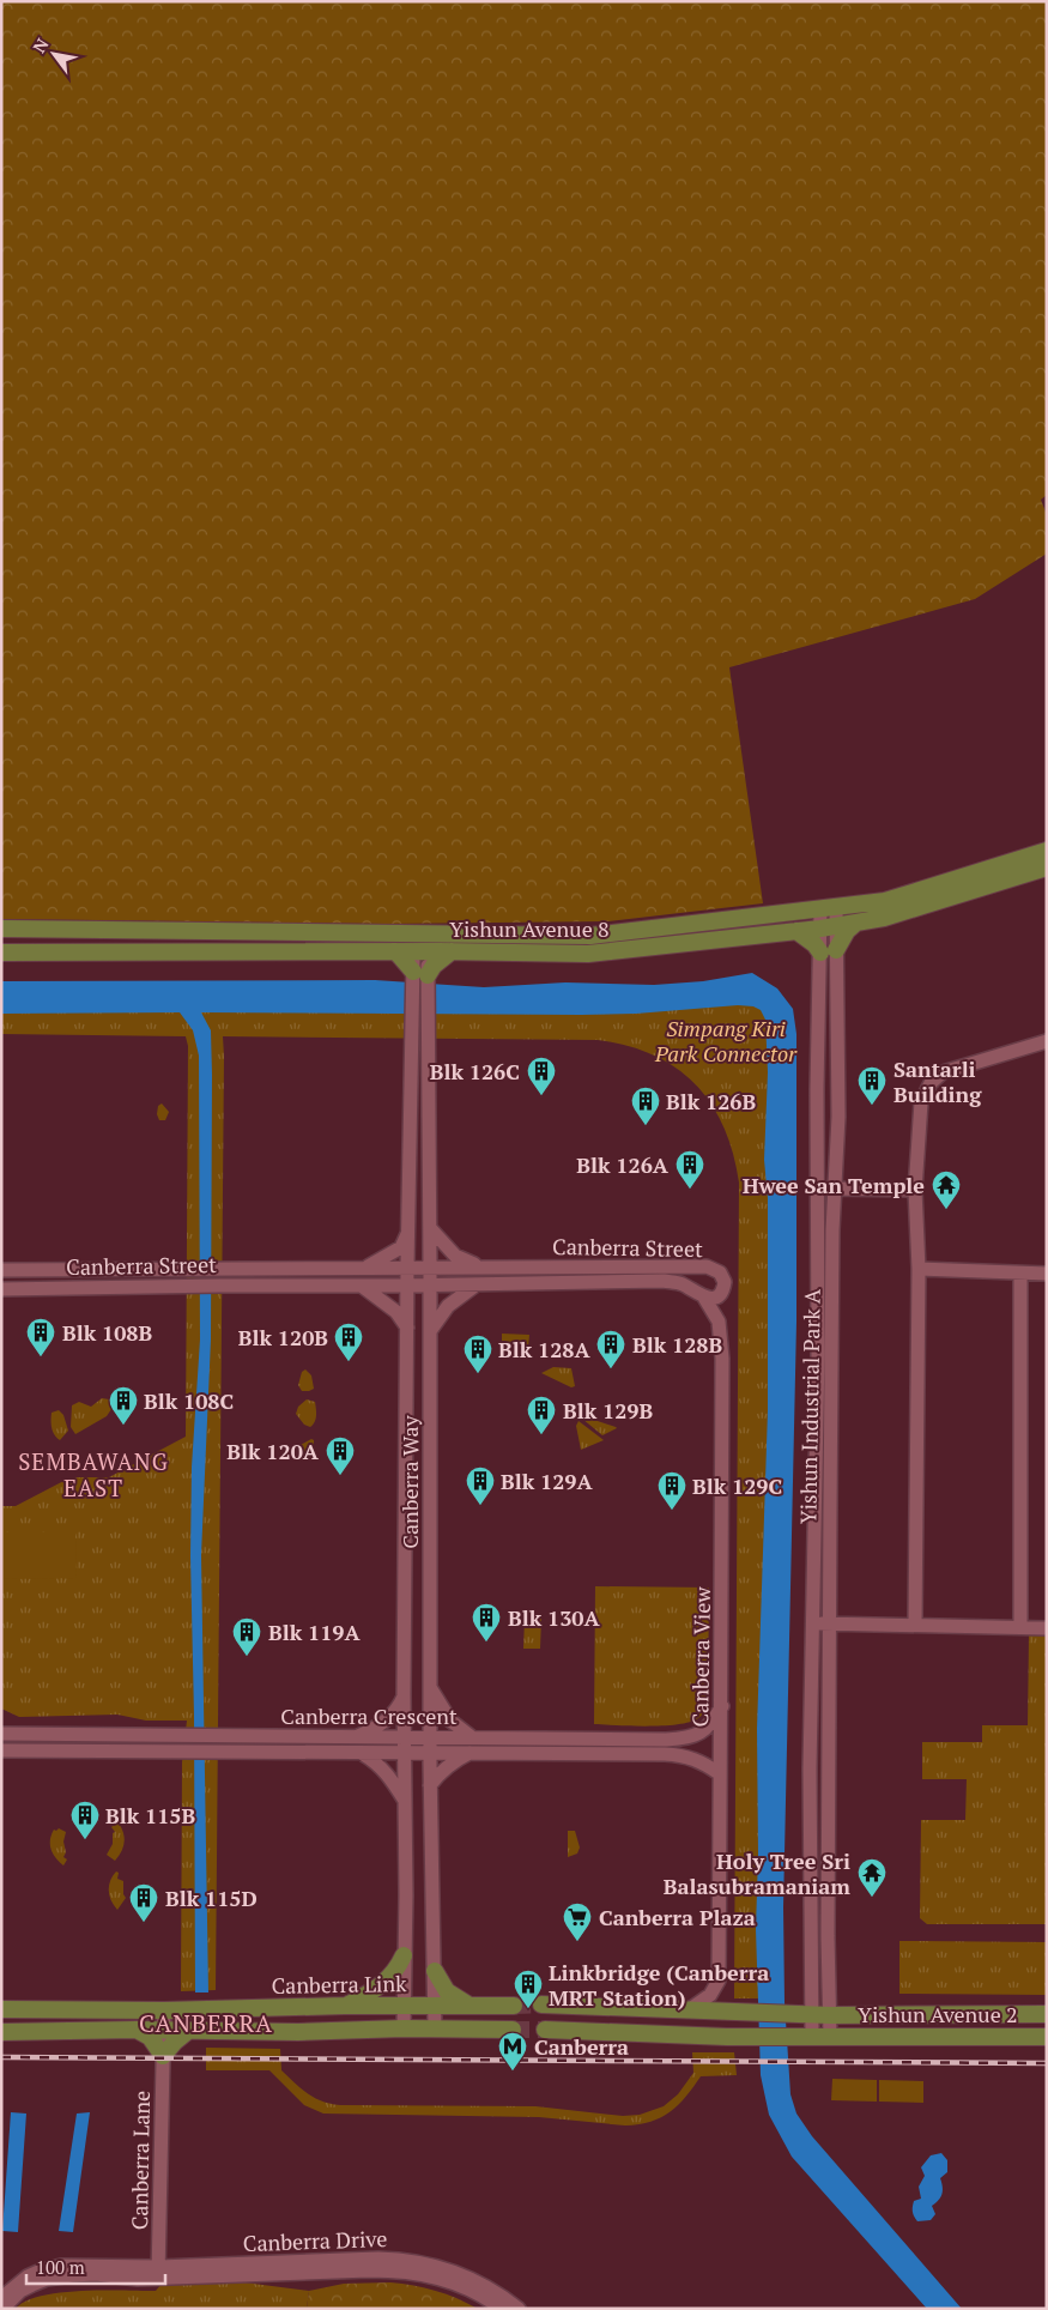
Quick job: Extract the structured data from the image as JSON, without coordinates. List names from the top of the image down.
{
  "streets": {
    "main road": ["Yishun Avenue 8", "Canberra Link", "Yishun Avenue 2"],
    "street": [
      "Canberra Street",
      "Yishun Industrial Park A",
      "Canberra Way",
      "Canberra View",
      "Canberra Crescent",
      "Canberra Lane",
      "Canberra Drive"
    ]
  },
  "crossings": [
    ["Yishun Avenue 8", "Yishun Industrial Park A"],
    ["Yishun Avenue 8", "Canberra Way"],
    ["Canberra Street", "Canberra Way"],
    ["Canberra Street", "Canberra View"],
    ["Yishun Industrial Park A", "Yishun Avenue 2"],
    ["Canberra Way", "Canberra Crescent"],
    ["Canberra Way", "Canberra Link"],
    ["Canberra View", "Canberra Crescent"],
    ["Canberra Lane", "Canberra Drive"]
  ],
  "districts": ["SEMBAWANG EAST", "CANBERRA"],
  "parks": ["Simpang Kiri Park Connector"],
  "places": {
    "building": [
      "Blk 126C",
      "Santarli Building",
      "Blk 126B",
      "Blk 126A",
      "Blk 108B",
      "Blk 120B",
      "Blk 128B",
      "Blk 128A",
      "Blk 108C",
      "Blk 129B",
      "Blk 120A",
      "Blk 129A",
      "Blk 129C",
      "Blk 130A",
      "Blk 119A",
      "Blk 115B",
      "Blk 115D",
      "Linkbridge (Canberra MRT Station)"
    ],
    "temple": ["Hwee San Temple", "Holy Tree Sri Balasubramaniam"],
    "supermarket": ["Canberra Plaza"],
    "metro station": ["Canberra"]
  },
  "scale_bar": "100 m",
  "north": "top left"
}
